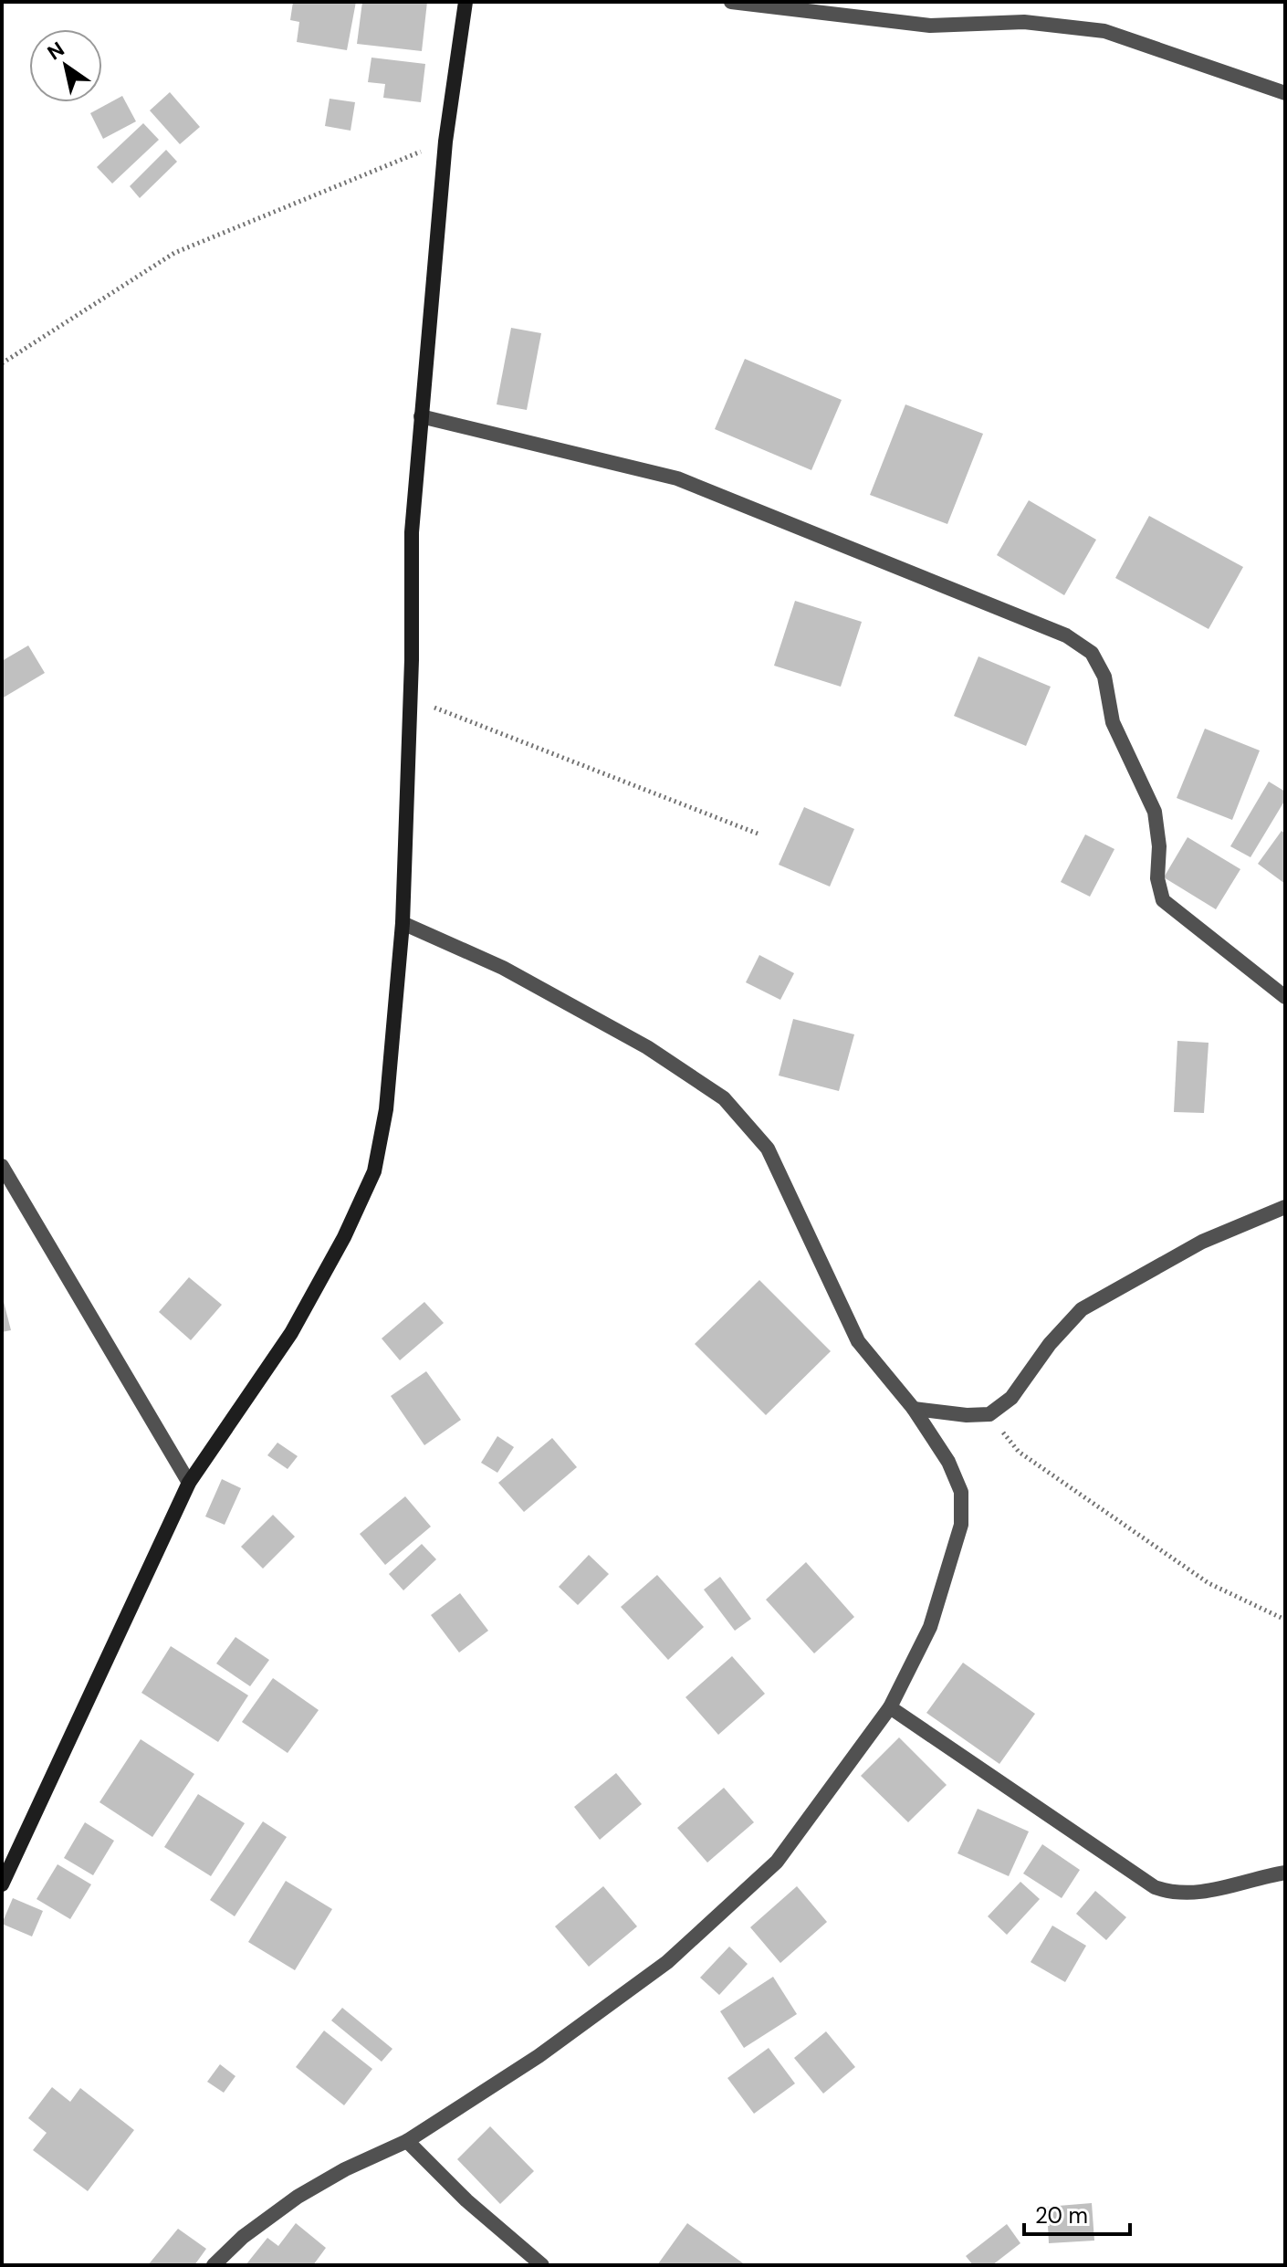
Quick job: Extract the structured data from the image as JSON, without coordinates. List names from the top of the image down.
{
  "scale_bar": "20 m",
  "north": "top left"
}
